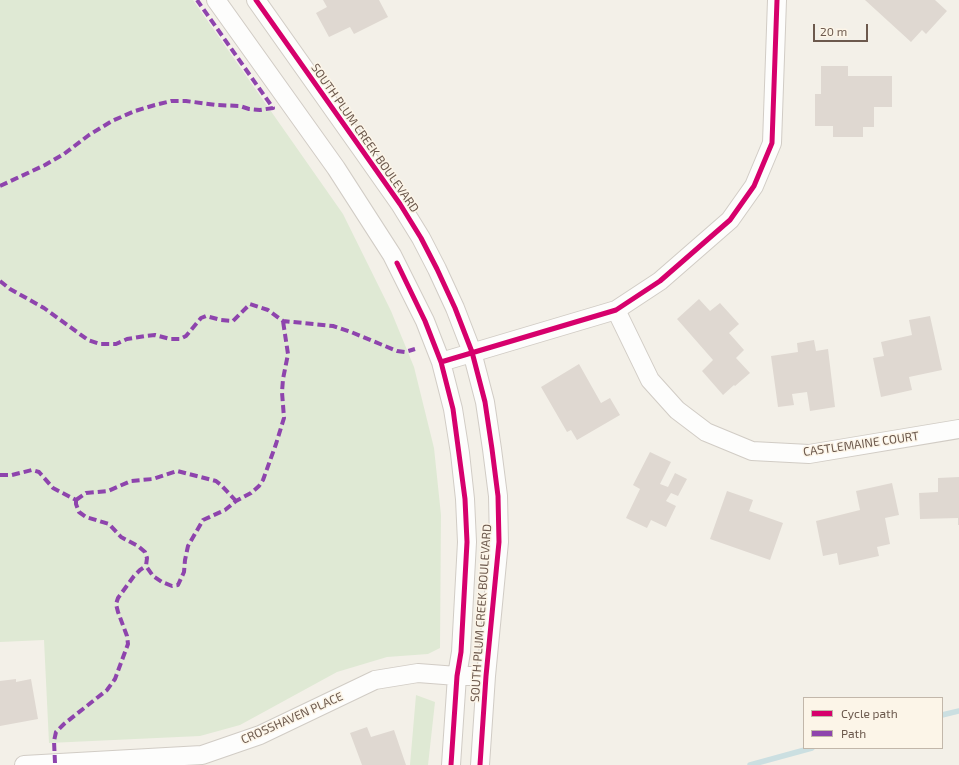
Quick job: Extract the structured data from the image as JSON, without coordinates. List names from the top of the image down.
{
  "streets": {
    "street": ["SOUTH PLUM CREEK BOULEVARD", "CASTLEMAINE COURT", "CROSSHAVEN PLACE"]
  },
  "crossings": [
    ["SOUTH PLUM CREEK BOULEVARD", "CROSSHAVEN PLACE"]
  ],
  "legend": ["Cycle path", "Path"],
  "scale_bar": "20 m"
}
